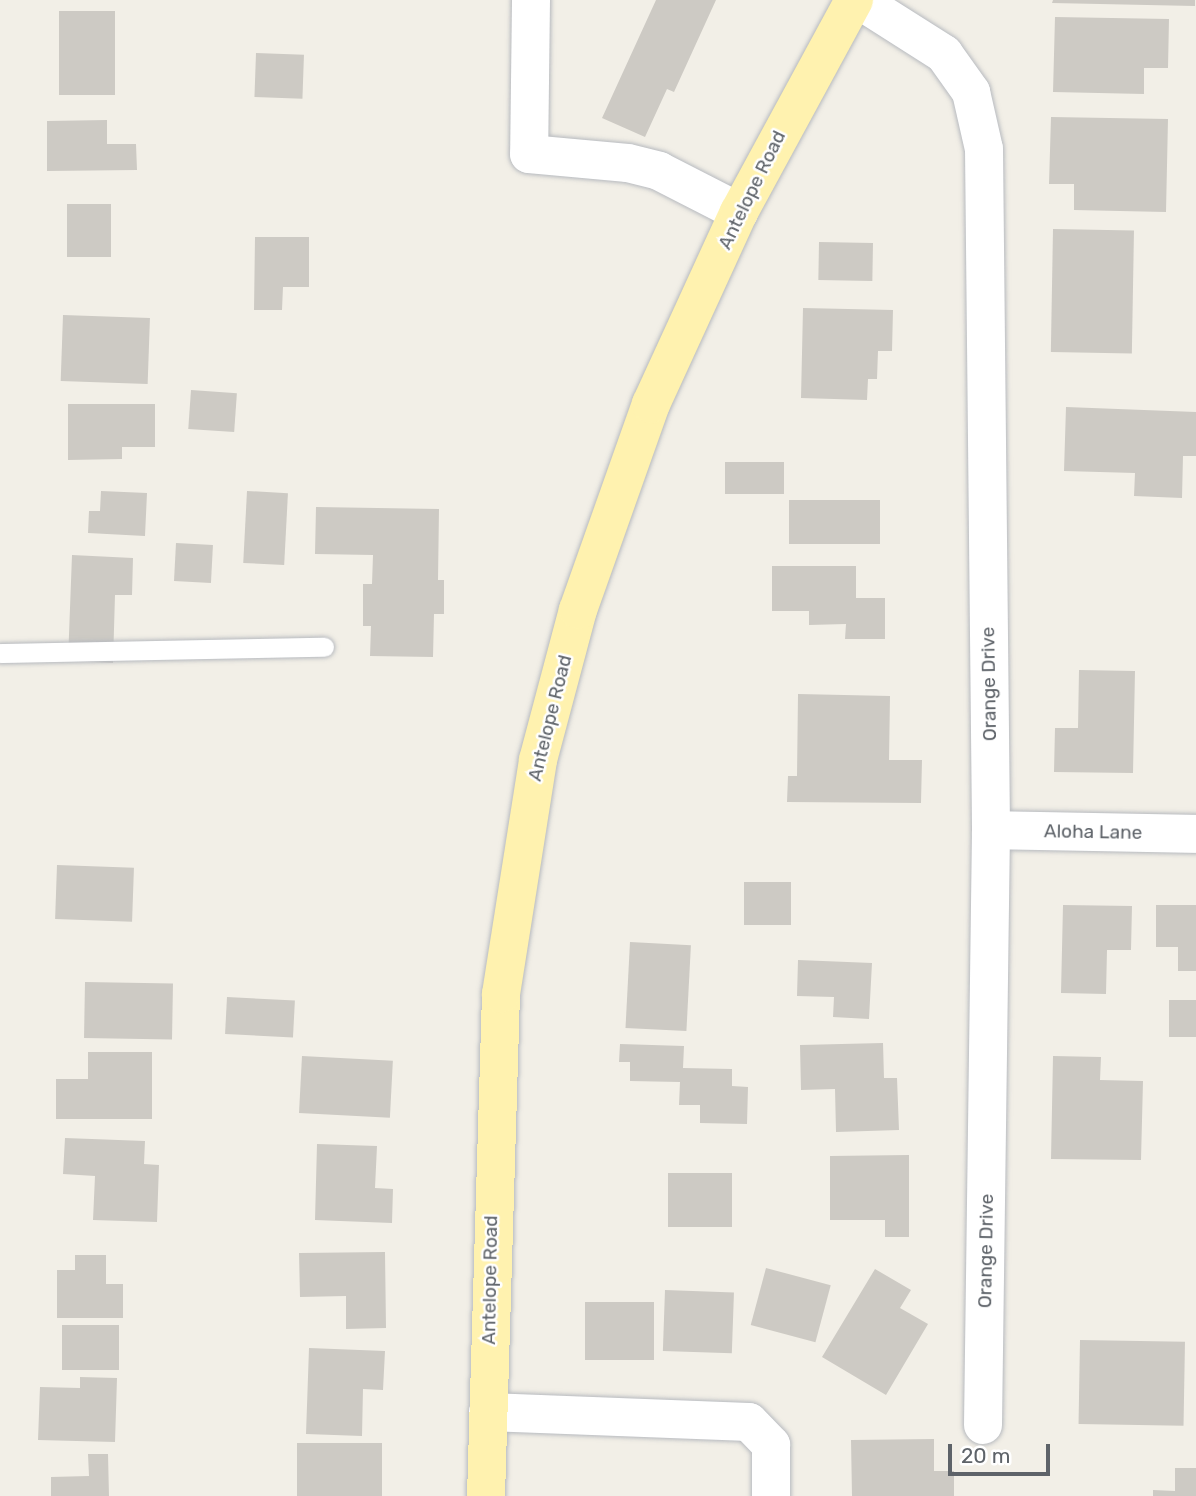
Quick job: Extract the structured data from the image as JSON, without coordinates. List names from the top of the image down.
{
  "streets": {
    "main road": ["Antelope Road"],
    "street": ["Orange Drive", "Aloha Lane"]
  },
  "crossings": [
    ["Antelope Road", "Orange Drive"],
    ["Orange Drive", "Aloha Lane"]
  ],
  "scale_bar": "20 m"
}
